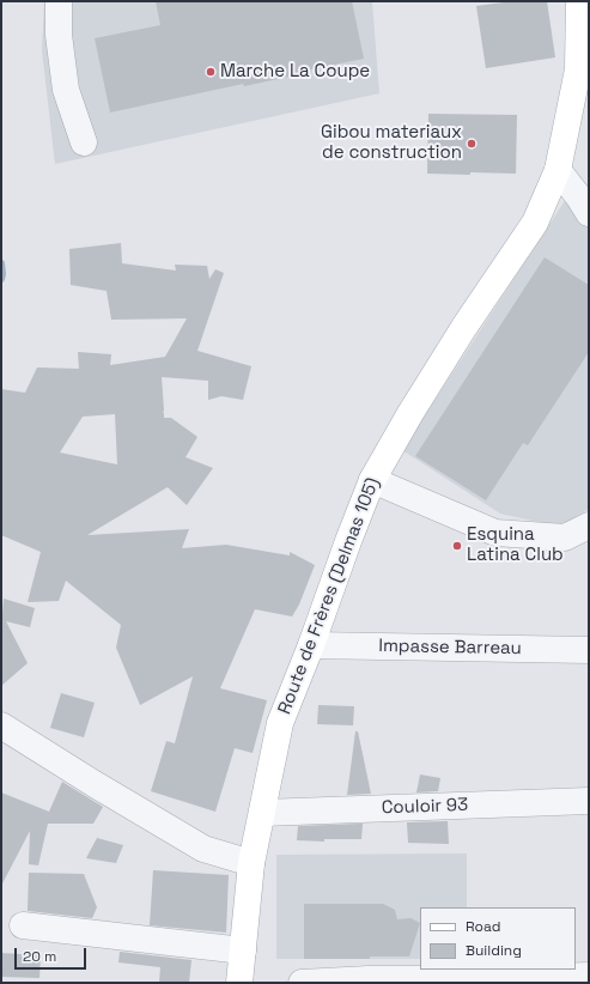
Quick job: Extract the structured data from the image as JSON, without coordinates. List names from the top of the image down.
{
  "streets": {
    "main road": ["Route de Frères (Delmas 105)"],
    "street": ["Impasse Barreau", "Couloir 93"]
  },
  "crossings": [
    ["Route de Frères (Delmas 105)", "Impasse Barreau"],
    ["Route de Frères (Delmas 105)", "Couloir 93"]
  ],
  "places": ["Marche La Coupe", "Gibou materiaux de construction", "Esquina Latina Club"],
  "legend": ["Road", "Building"],
  "scale_bar": "20 m"
}
